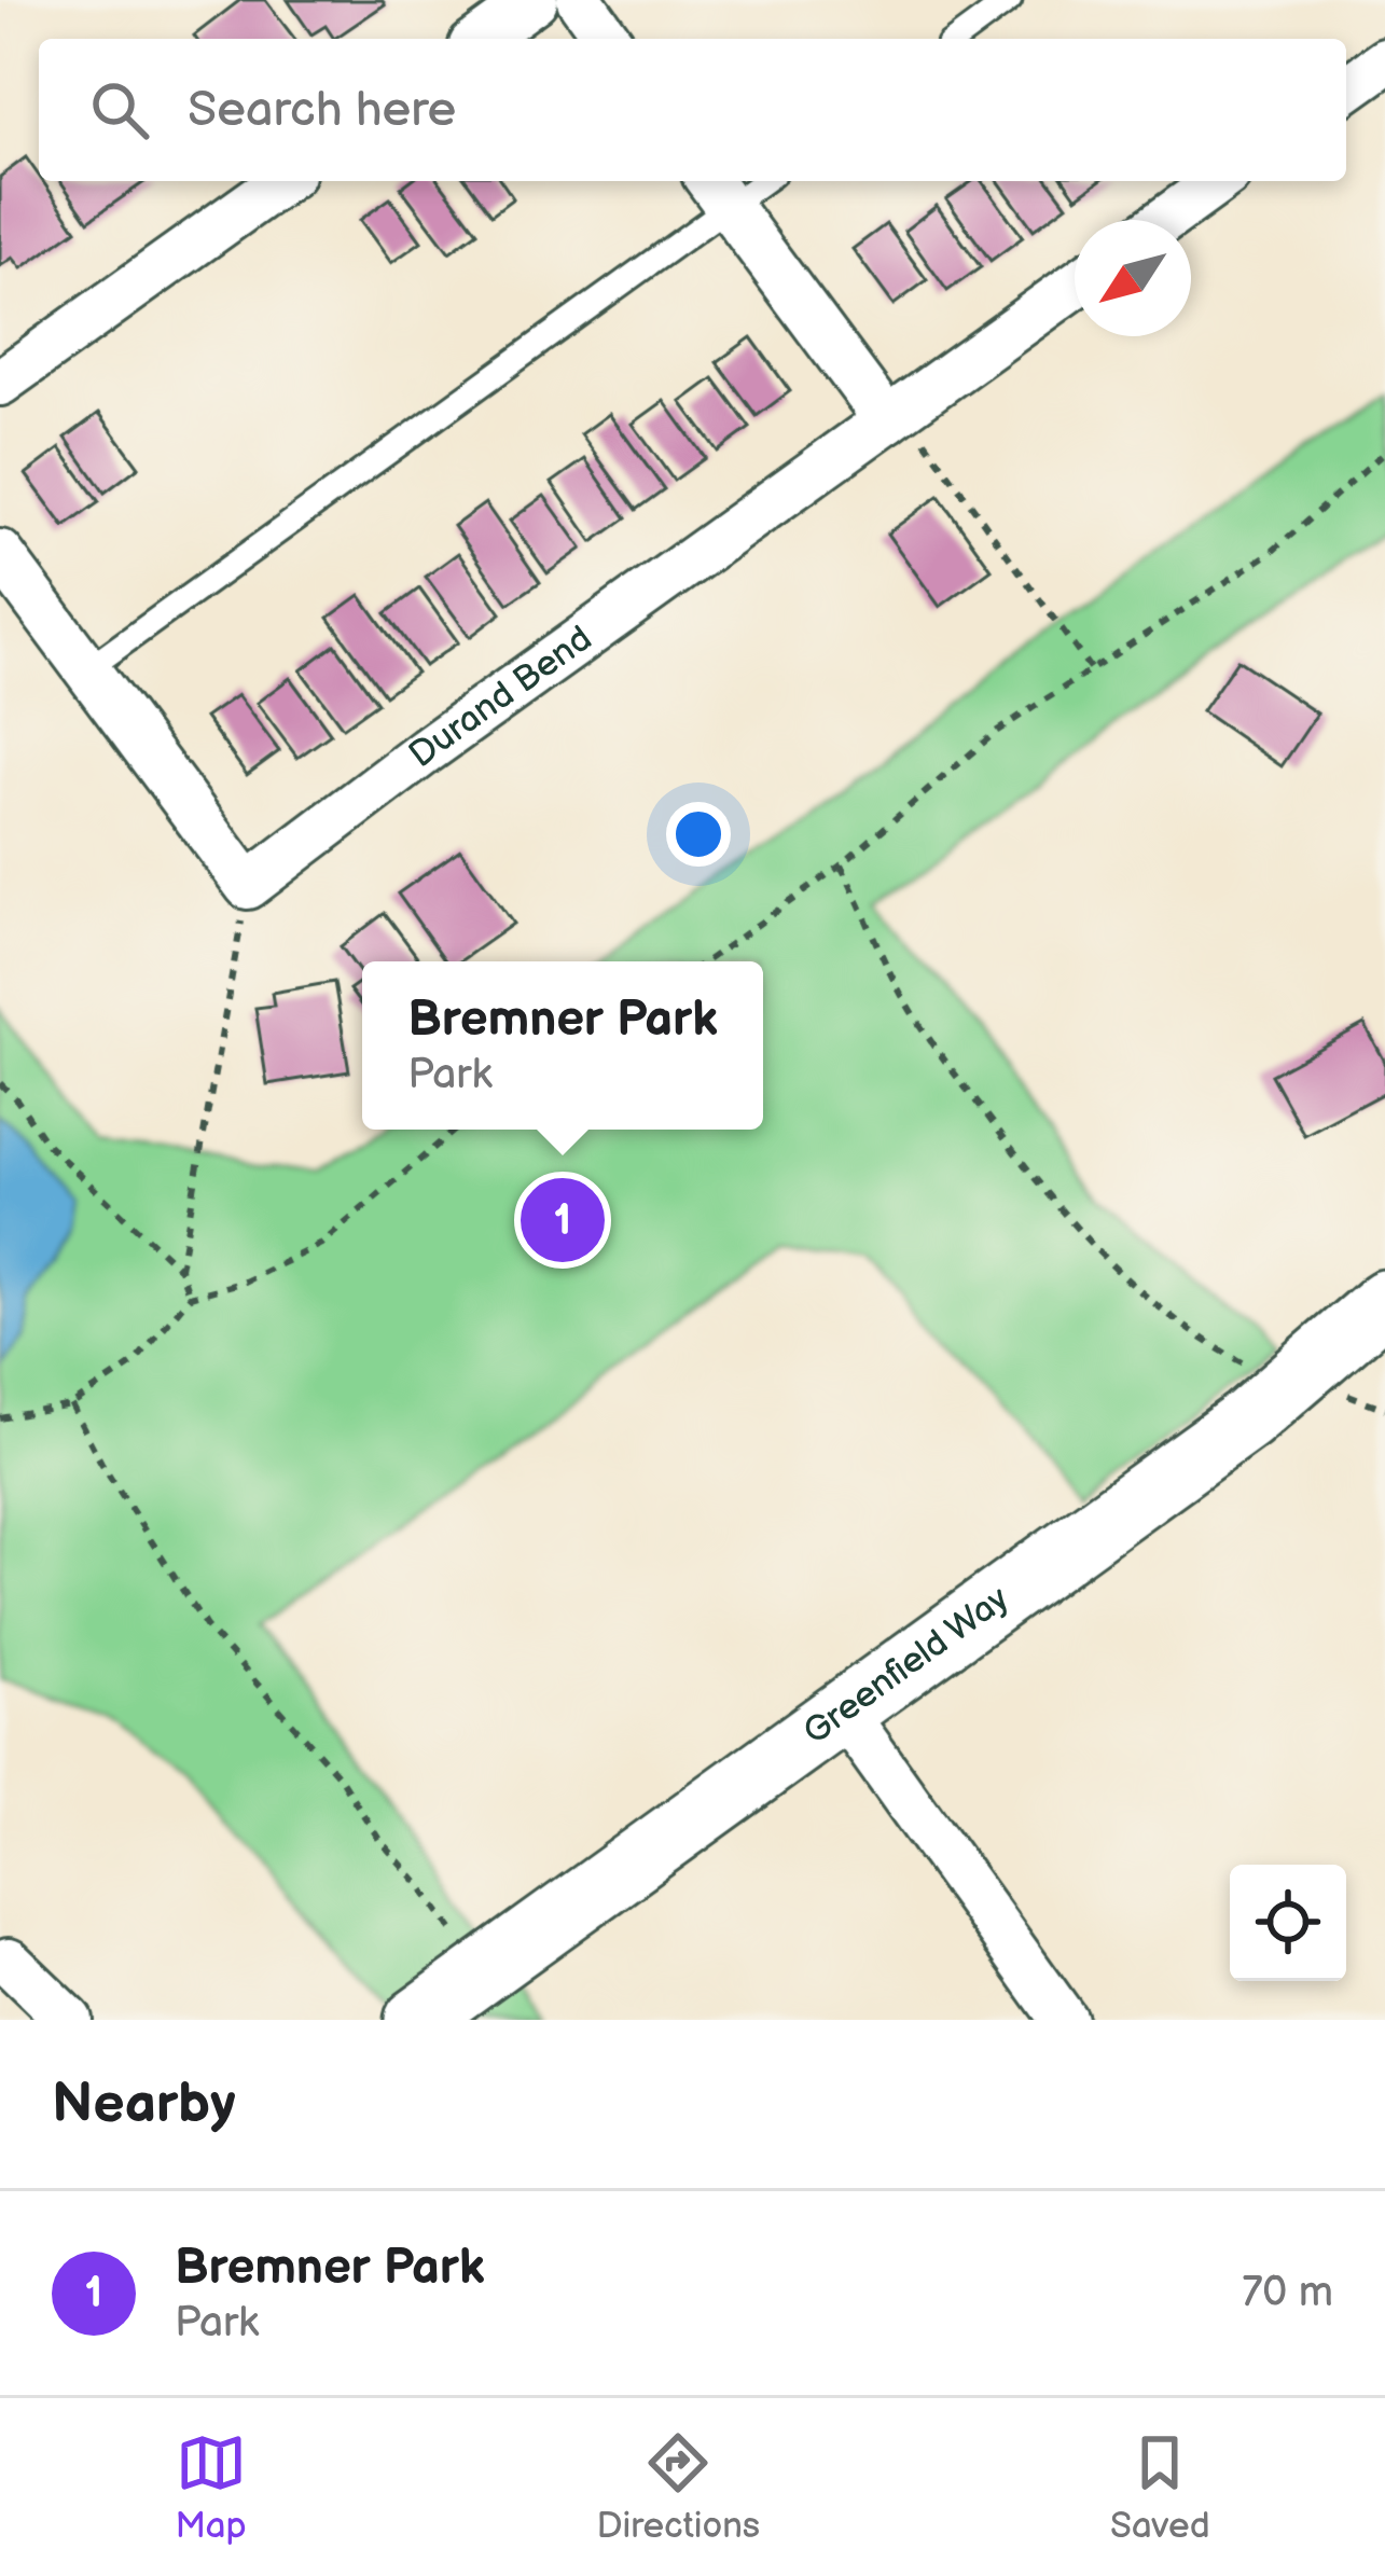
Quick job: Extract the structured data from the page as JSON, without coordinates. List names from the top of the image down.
{
  "streets": {
    "street": ["Durand Bend", "Greenfield Way"]
  },
  "north": "bottom left",
  "page": {
    "search": "Search here",
    "popup": ["Bremner Park", "Park"],
    "pins": "1",
    "heading": "Nearby",
    "list": [
      {
        "mark": "1",
        "name": "Bremner Park",
        "note": "Park",
        "value": "70 m"
      }
    ],
    "nav": ["Map", "Directions", "Saved"]
  }
}
